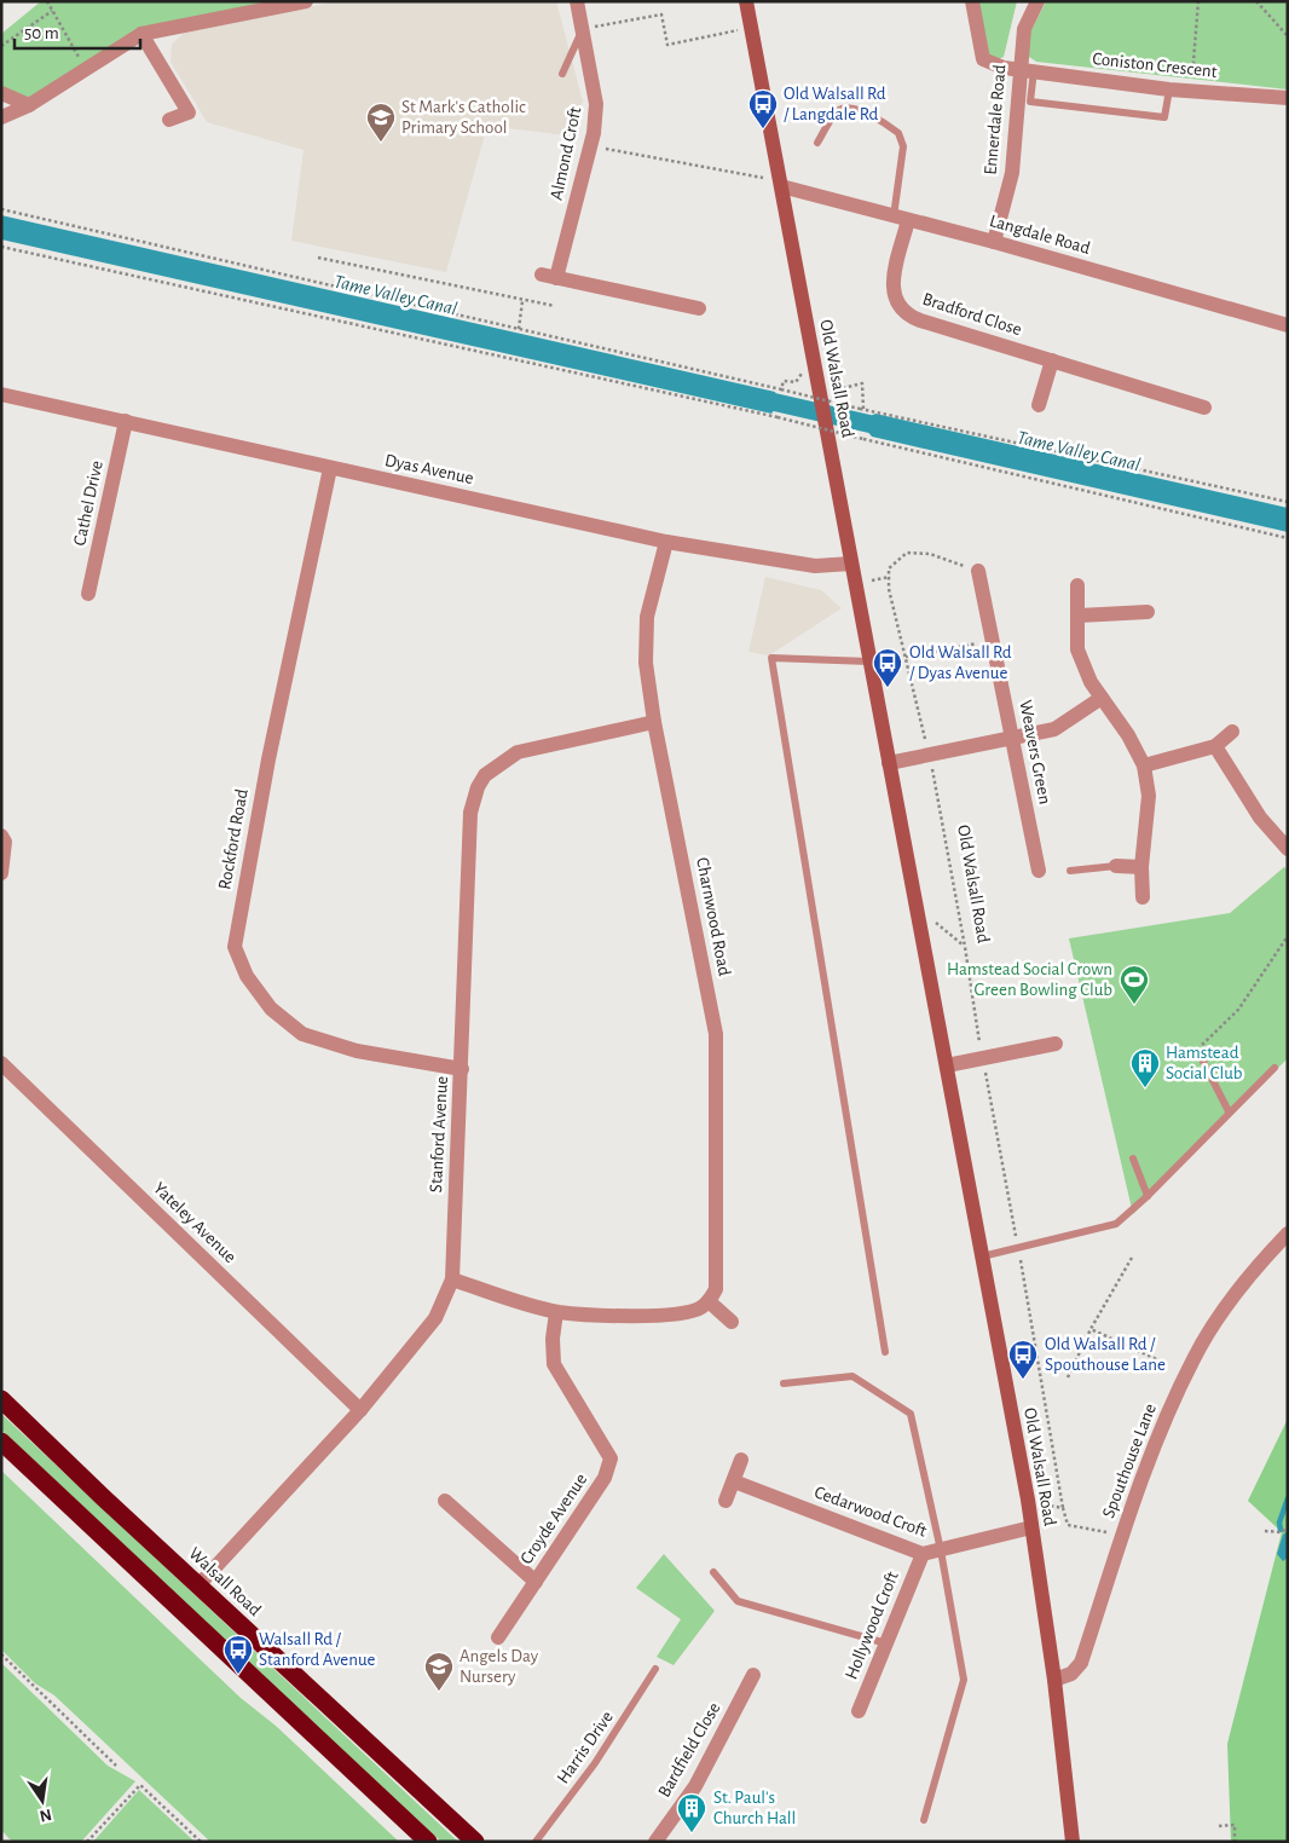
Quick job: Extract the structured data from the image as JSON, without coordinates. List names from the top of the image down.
{
  "streets": {
    "highway": ["Walsall Road"],
    "main road": ["Old Walsall Road"],
    "street": [
      "Coniston Crescent",
      "Ennerdale Road",
      "Almond Croft",
      "Langdale Road",
      "Bradford Close",
      "Dyas Avenue",
      "Cathel Drive",
      "Weavers Green",
      "Rockford Road",
      "Charnwood Road",
      "Stanford Avenue",
      "Yateley Avenue",
      "Spouthouse Lane",
      "Cedarwood Croft",
      "Croyde Avenue",
      "Hollywood Croft",
      "Bardfield Close"
    ],
    "lane": ["Harris Drive"]
  },
  "crossings": [
    ["Coniston Crescent", "Ennerdale Road"],
    ["Ennerdale Road", "Langdale Road"],
    ["Langdale Road", "Bradford Close"],
    ["Langdale Road", "Old Walsall Road"],
    ["Old Walsall Road", "Dyas Avenue"],
    ["Old Walsall Road", "Weavers Green"],
    ["Old Walsall Road", "Spouthouse Lane"],
    ["Old Walsall Road", "Cedarwood Croft"],
    ["Dyas Avenue", "Cathel Drive"],
    ["Dyas Avenue", "Rockford Road"],
    ["Dyas Avenue", "Charnwood Road"],
    ["Rockford Road", "Stanford Avenue"],
    ["Charnwood Road", "Stanford Avenue"],
    ["Stanford Avenue", "Yateley Avenue"],
    ["Stanford Avenue", "Walsall Road"],
    ["Cedarwood Croft", "Hollywood Croft"]
  ],
  "water": ["Tame Valley Canal"],
  "places": {
    "bus stop": [
      "Old Walsall Rd / Langdale Rd",
      "Old Walsall Rd / Dyas Avenue",
      "Old Walsall Rd / Spouthouse Lane",
      "Walsall Rd / Stanford Avenue"
    ],
    "school or university": ["St Mark's Catholic Primary School", "Angels Day Nursery"],
    "sports": ["Hamstead Social Crown Green Bowling Club"],
    "building": ["Hamstead Social Club", "St. Paul's Church Hall"]
  },
  "scale_bar": "50 m",
  "north": "bottom"
}
